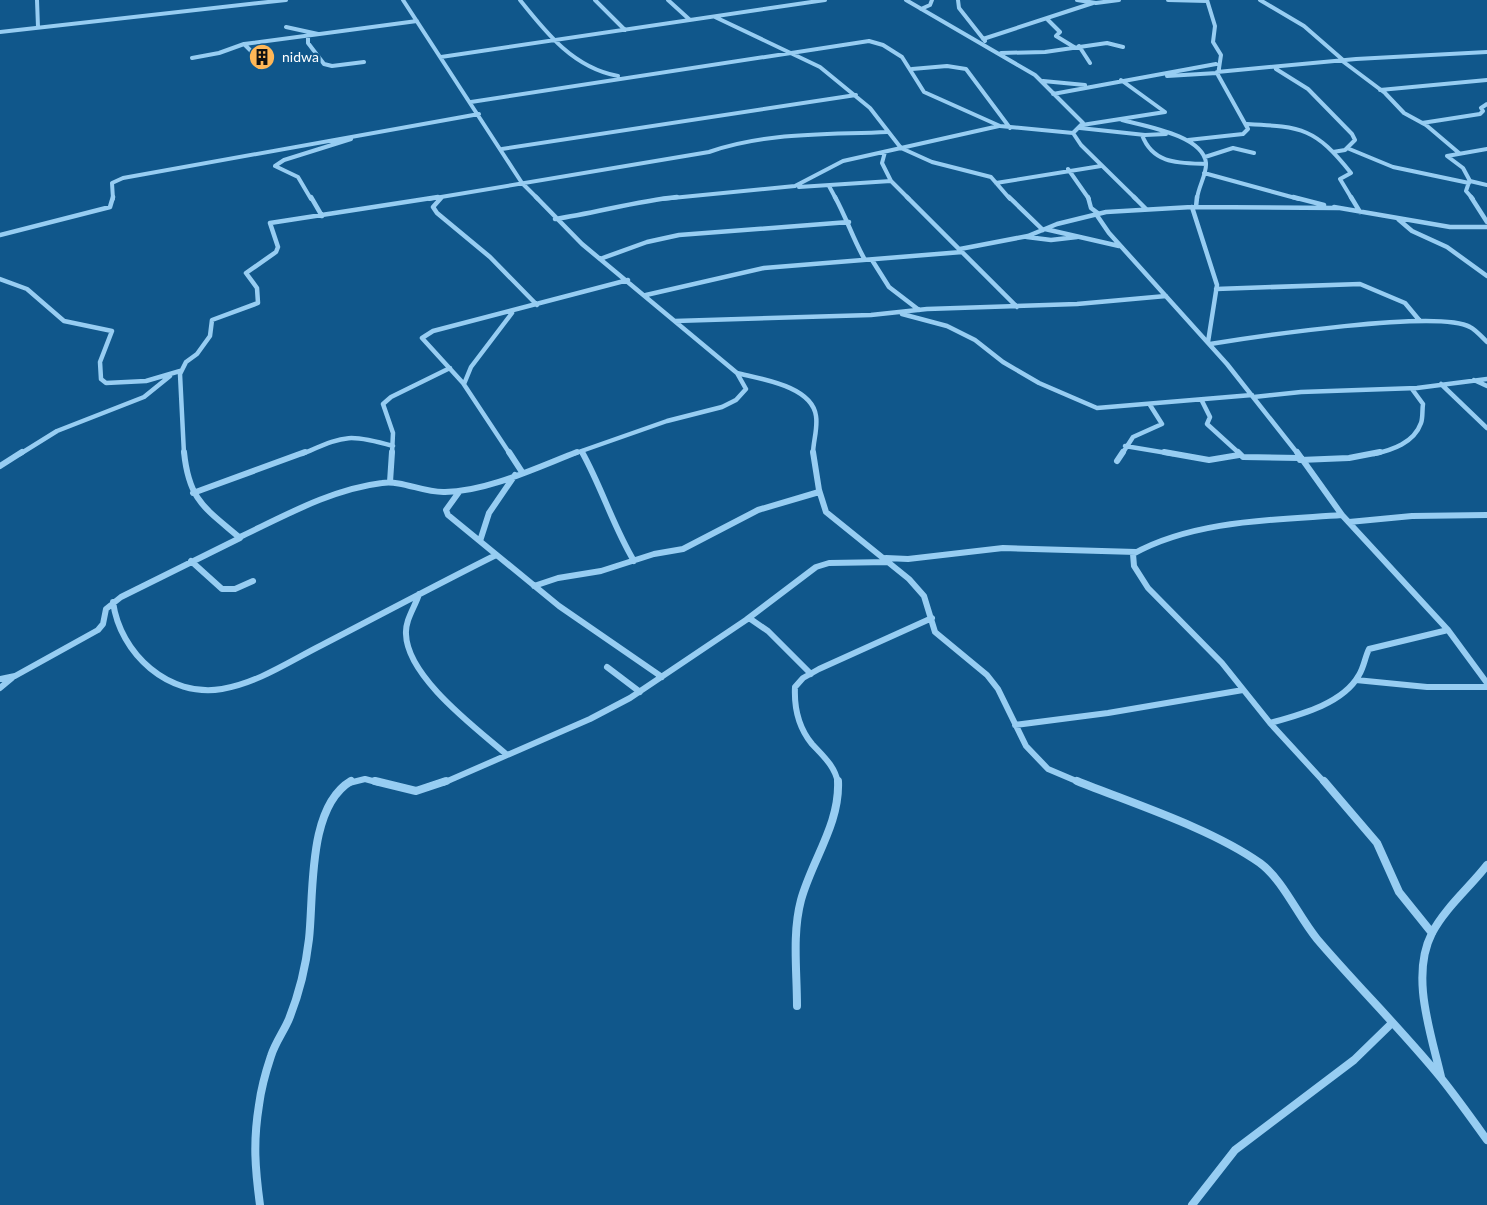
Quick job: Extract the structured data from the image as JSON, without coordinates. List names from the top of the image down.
{
  "places": {
    "building": ["nidwa"]
  }
}
